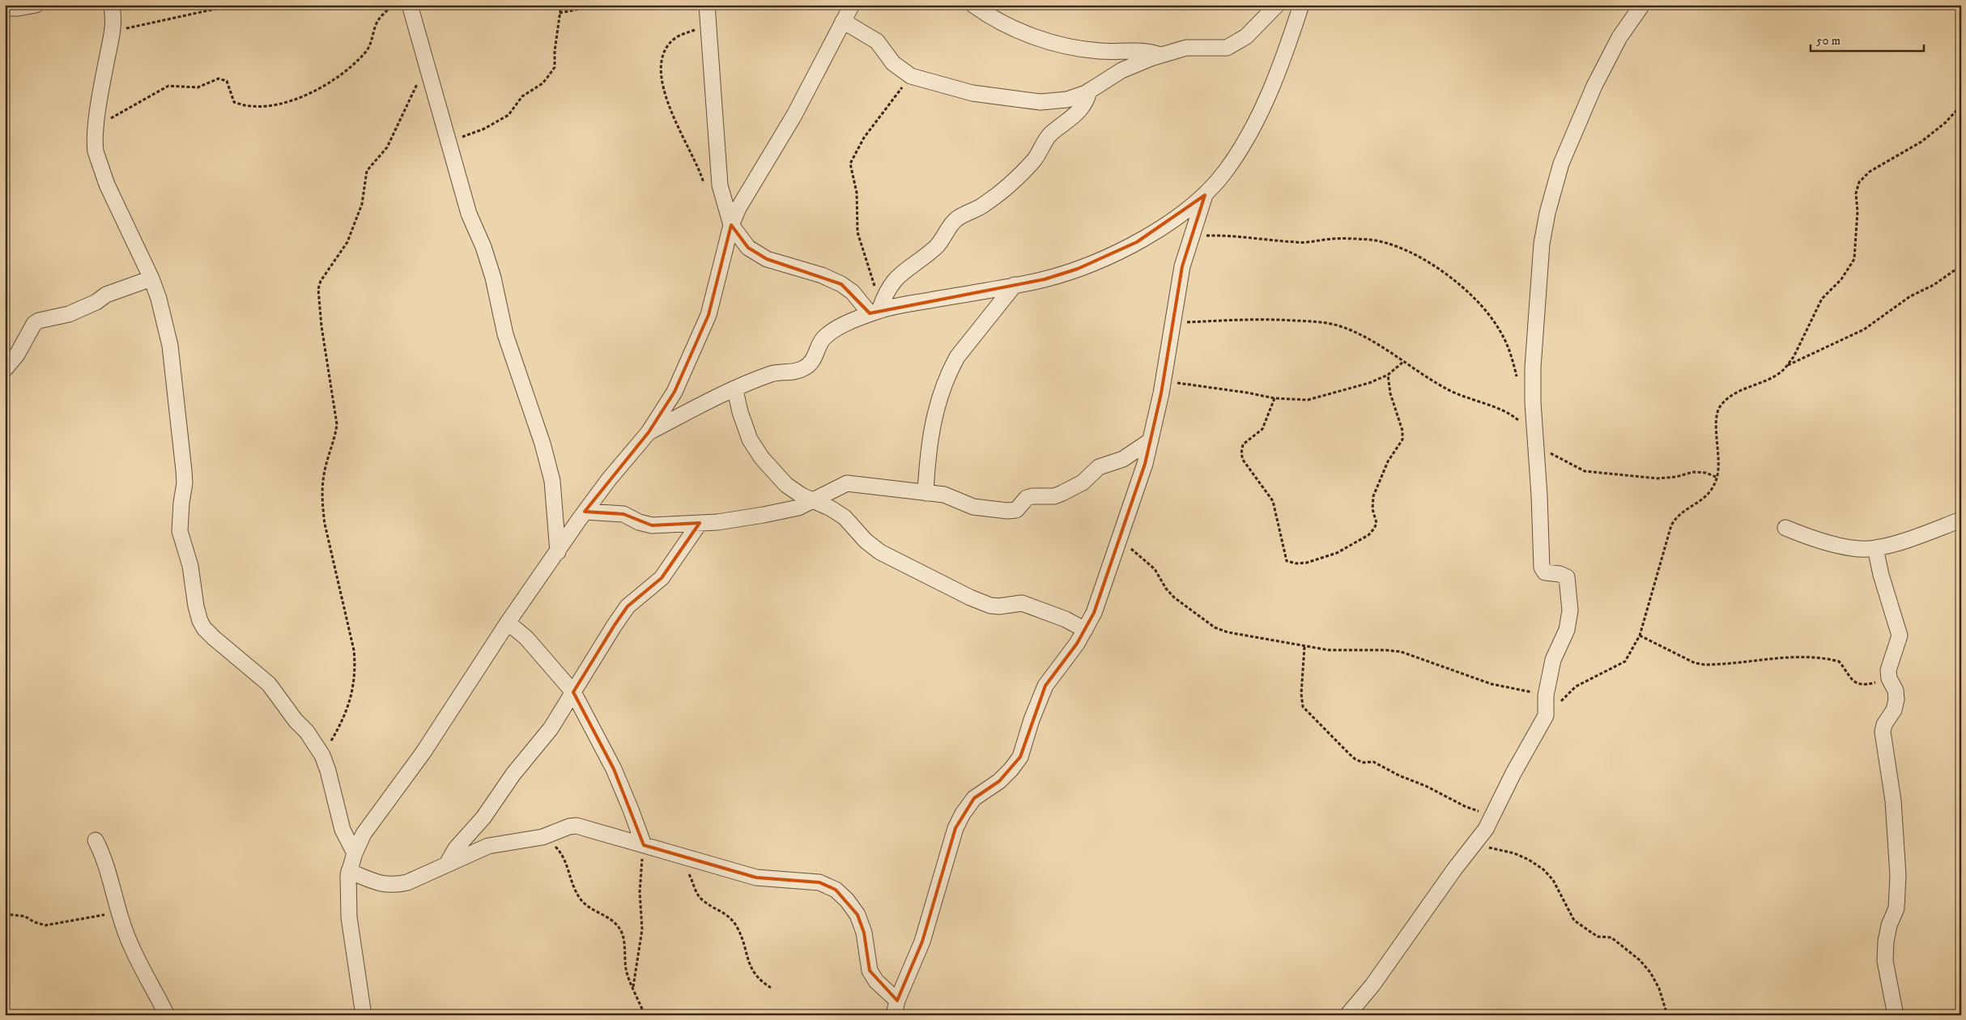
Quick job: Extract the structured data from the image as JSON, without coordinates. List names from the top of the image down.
{
  "scale_bar": "50 m"
}
